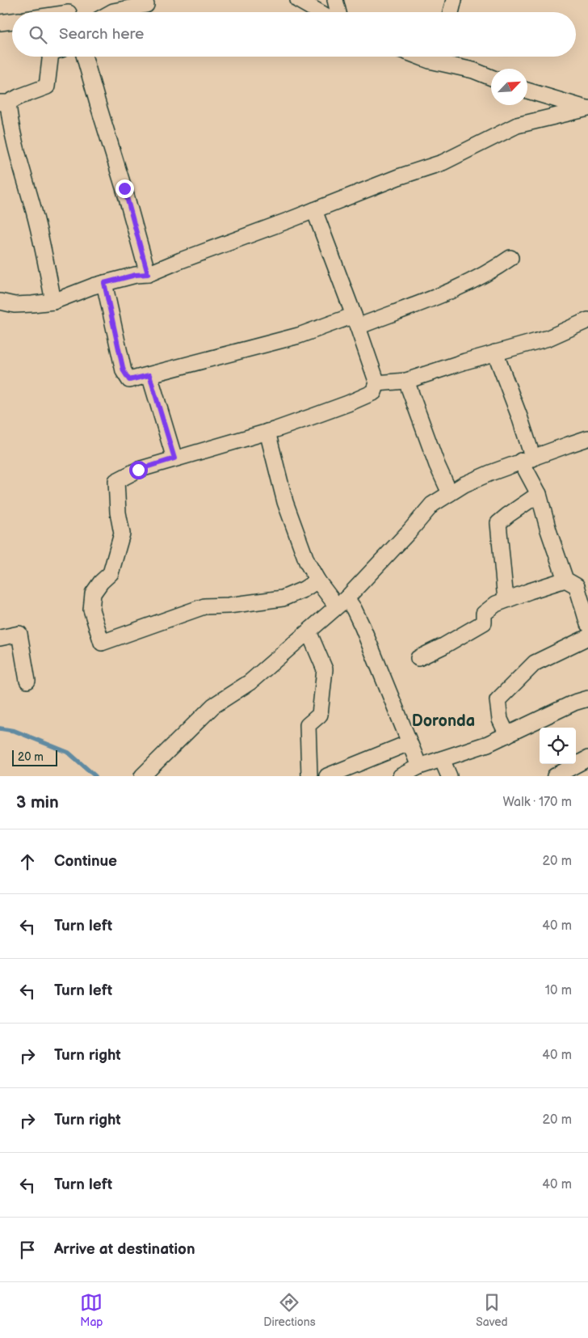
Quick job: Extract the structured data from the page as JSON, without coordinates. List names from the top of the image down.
{
  "districts": ["Doronda"],
  "scale_bar": "20 m",
  "north": "top right",
  "page": {
    "search": "Search here",
    "scale": "20 m",
    "heading": ["3 min", "Walk · 170 m"],
    "list": [
      ["Continue", "20 m"],
      ["Turn left", "40 m"],
      ["Turn left", "10 m"],
      ["Turn right", "40 m"],
      ["Turn right", "20 m"],
      ["Turn left", "40 m"],
      "Arrive at destination"
    ],
    "nav": ["Map", "Directions", "Saved"]
  }
}
